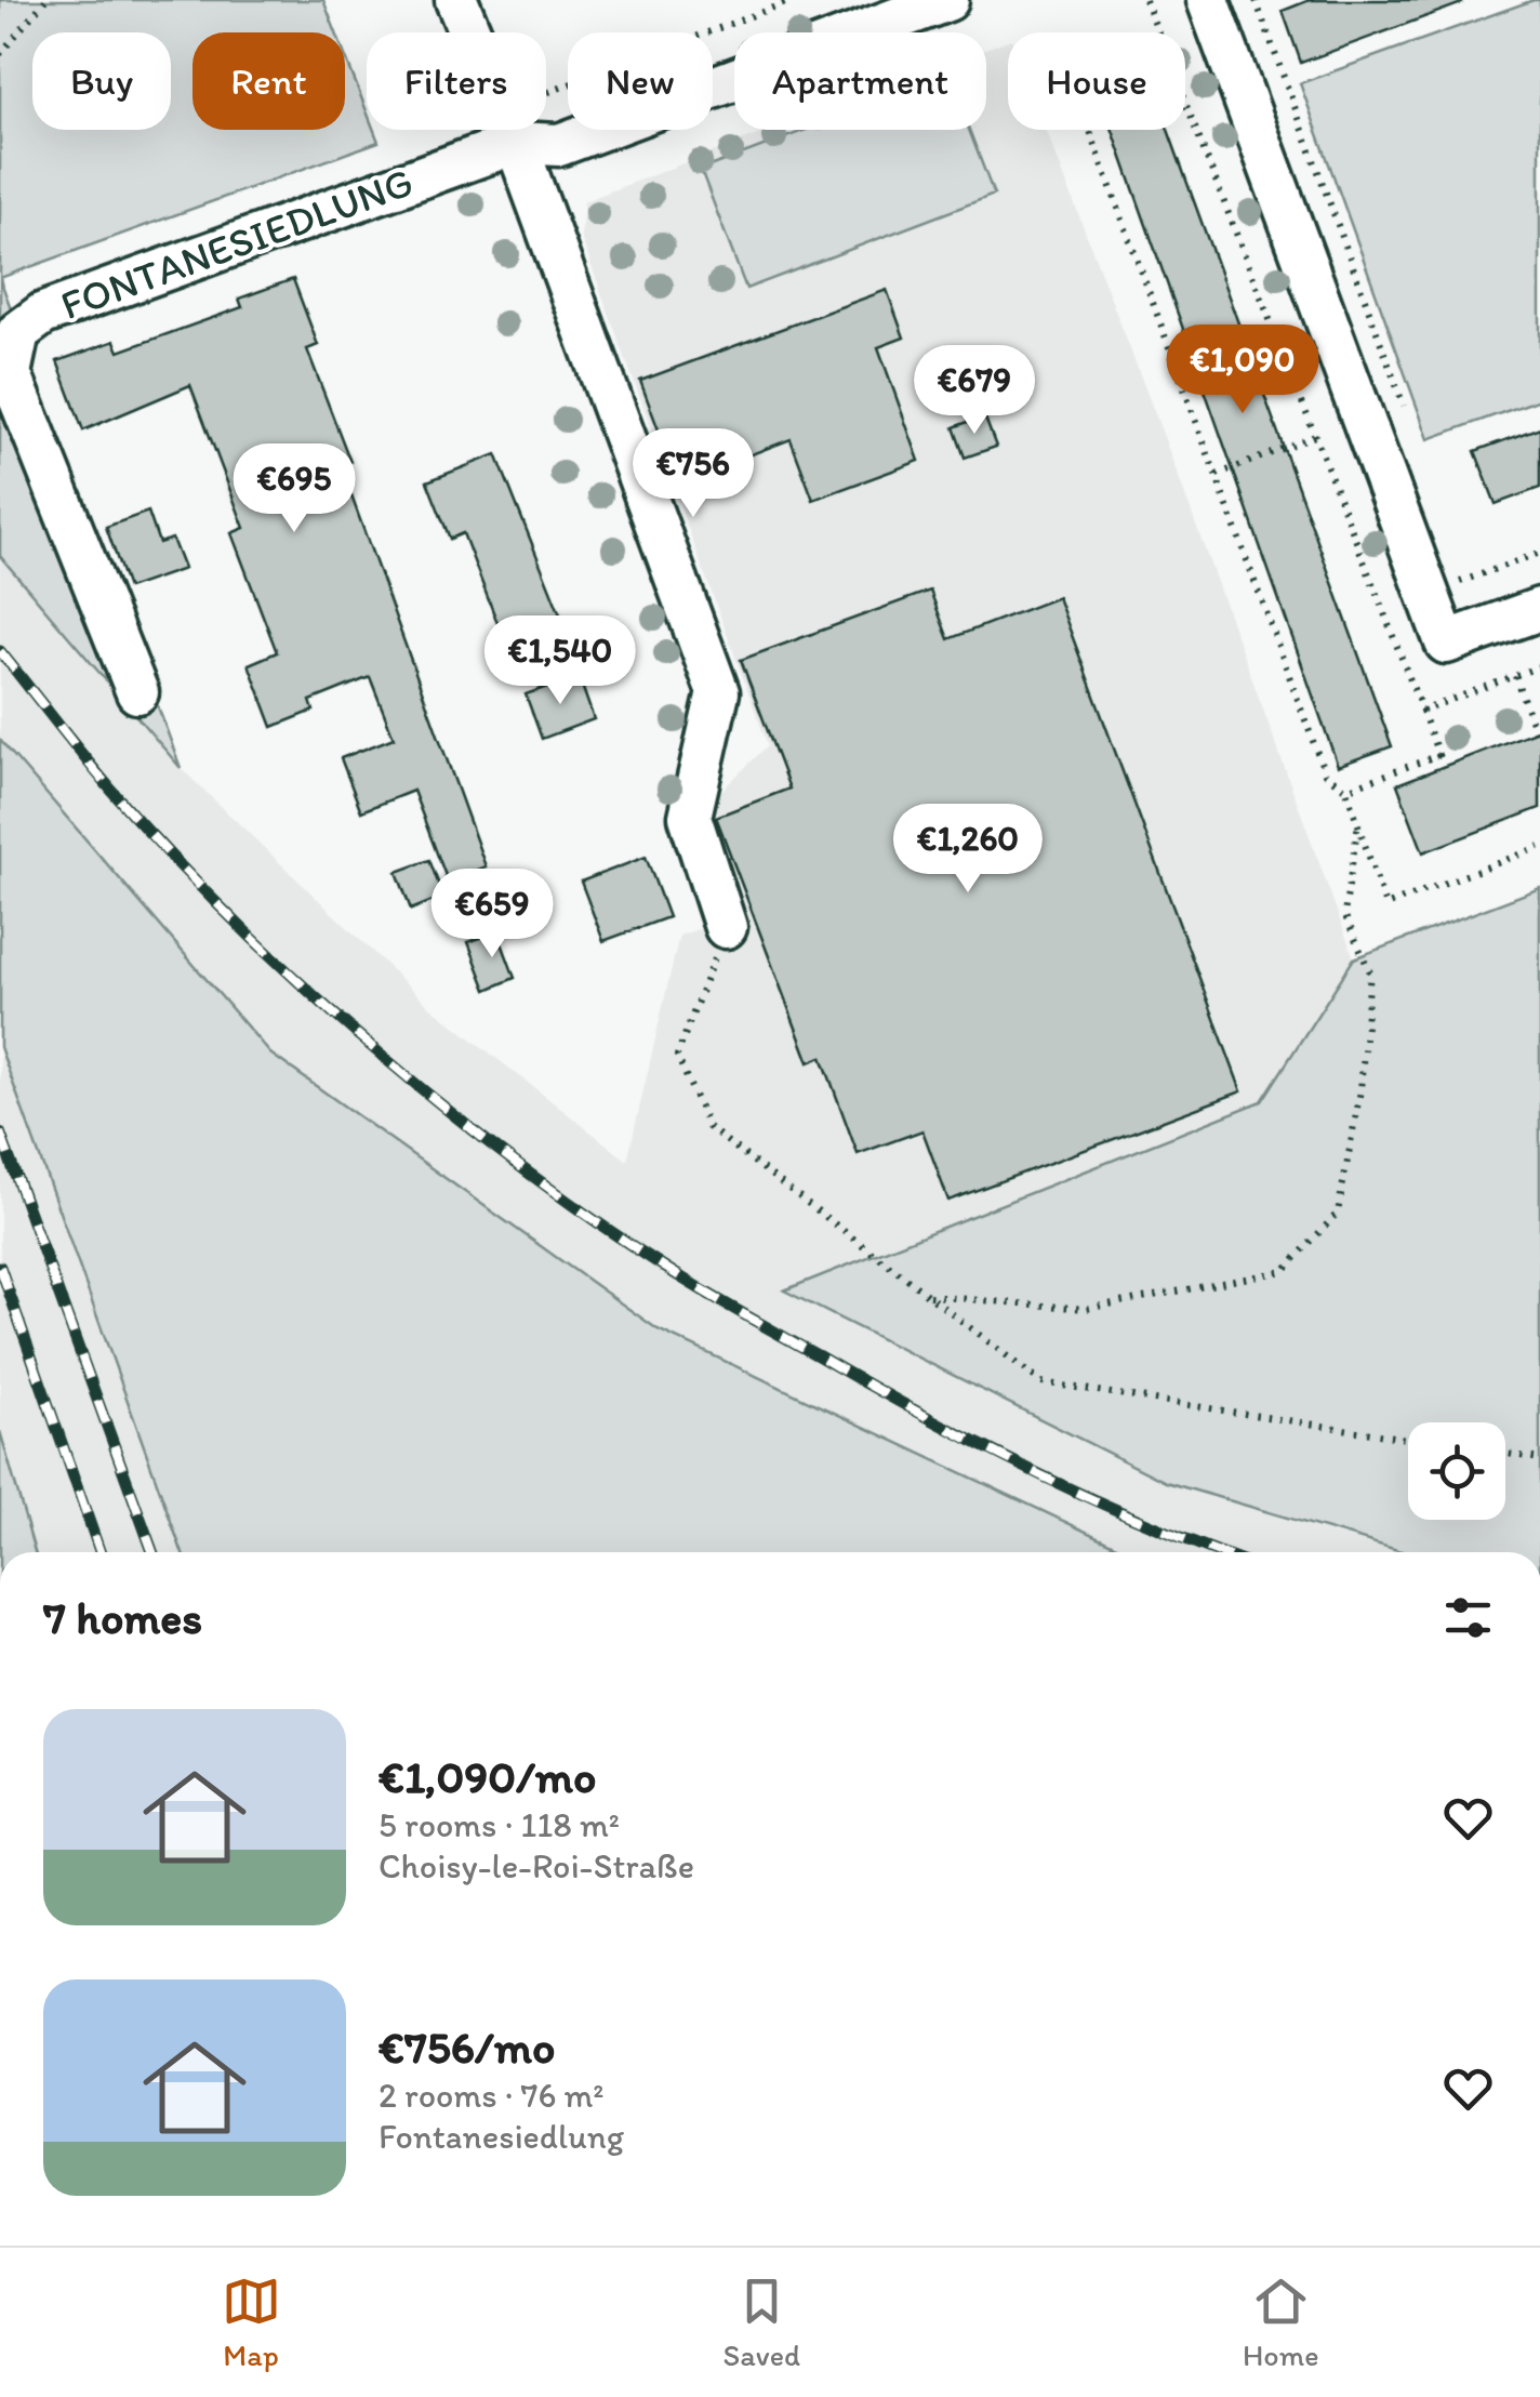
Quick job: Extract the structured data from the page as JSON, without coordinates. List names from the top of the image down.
{
  "streets": {
    "street": ["FONTANESIEDLUNG"]
  },
  "page": {
    "chip": [
      "Buy",
      "Rent",
      "Filters",
      "New",
      "Apartment",
      "House"
    ],
    "price": [
      "€1,090",
      "€679",
      "€756",
      "€695",
      "€1,540",
      "€1,260",
      "€659"
    ],
    "heading": "7 homes",
    "list": [
      {
        "name": "€1,090/mo",
        "note": "5 rooms · 118 m² · Choisy-le-Roi-Straße"
      },
      {
        "name": "€756/mo",
        "note": "2 rooms · 76 m² · Fontanesiedlung"
      }
    ],
    "tabs": ["Map", "Saved", "Home"]
  }
}
